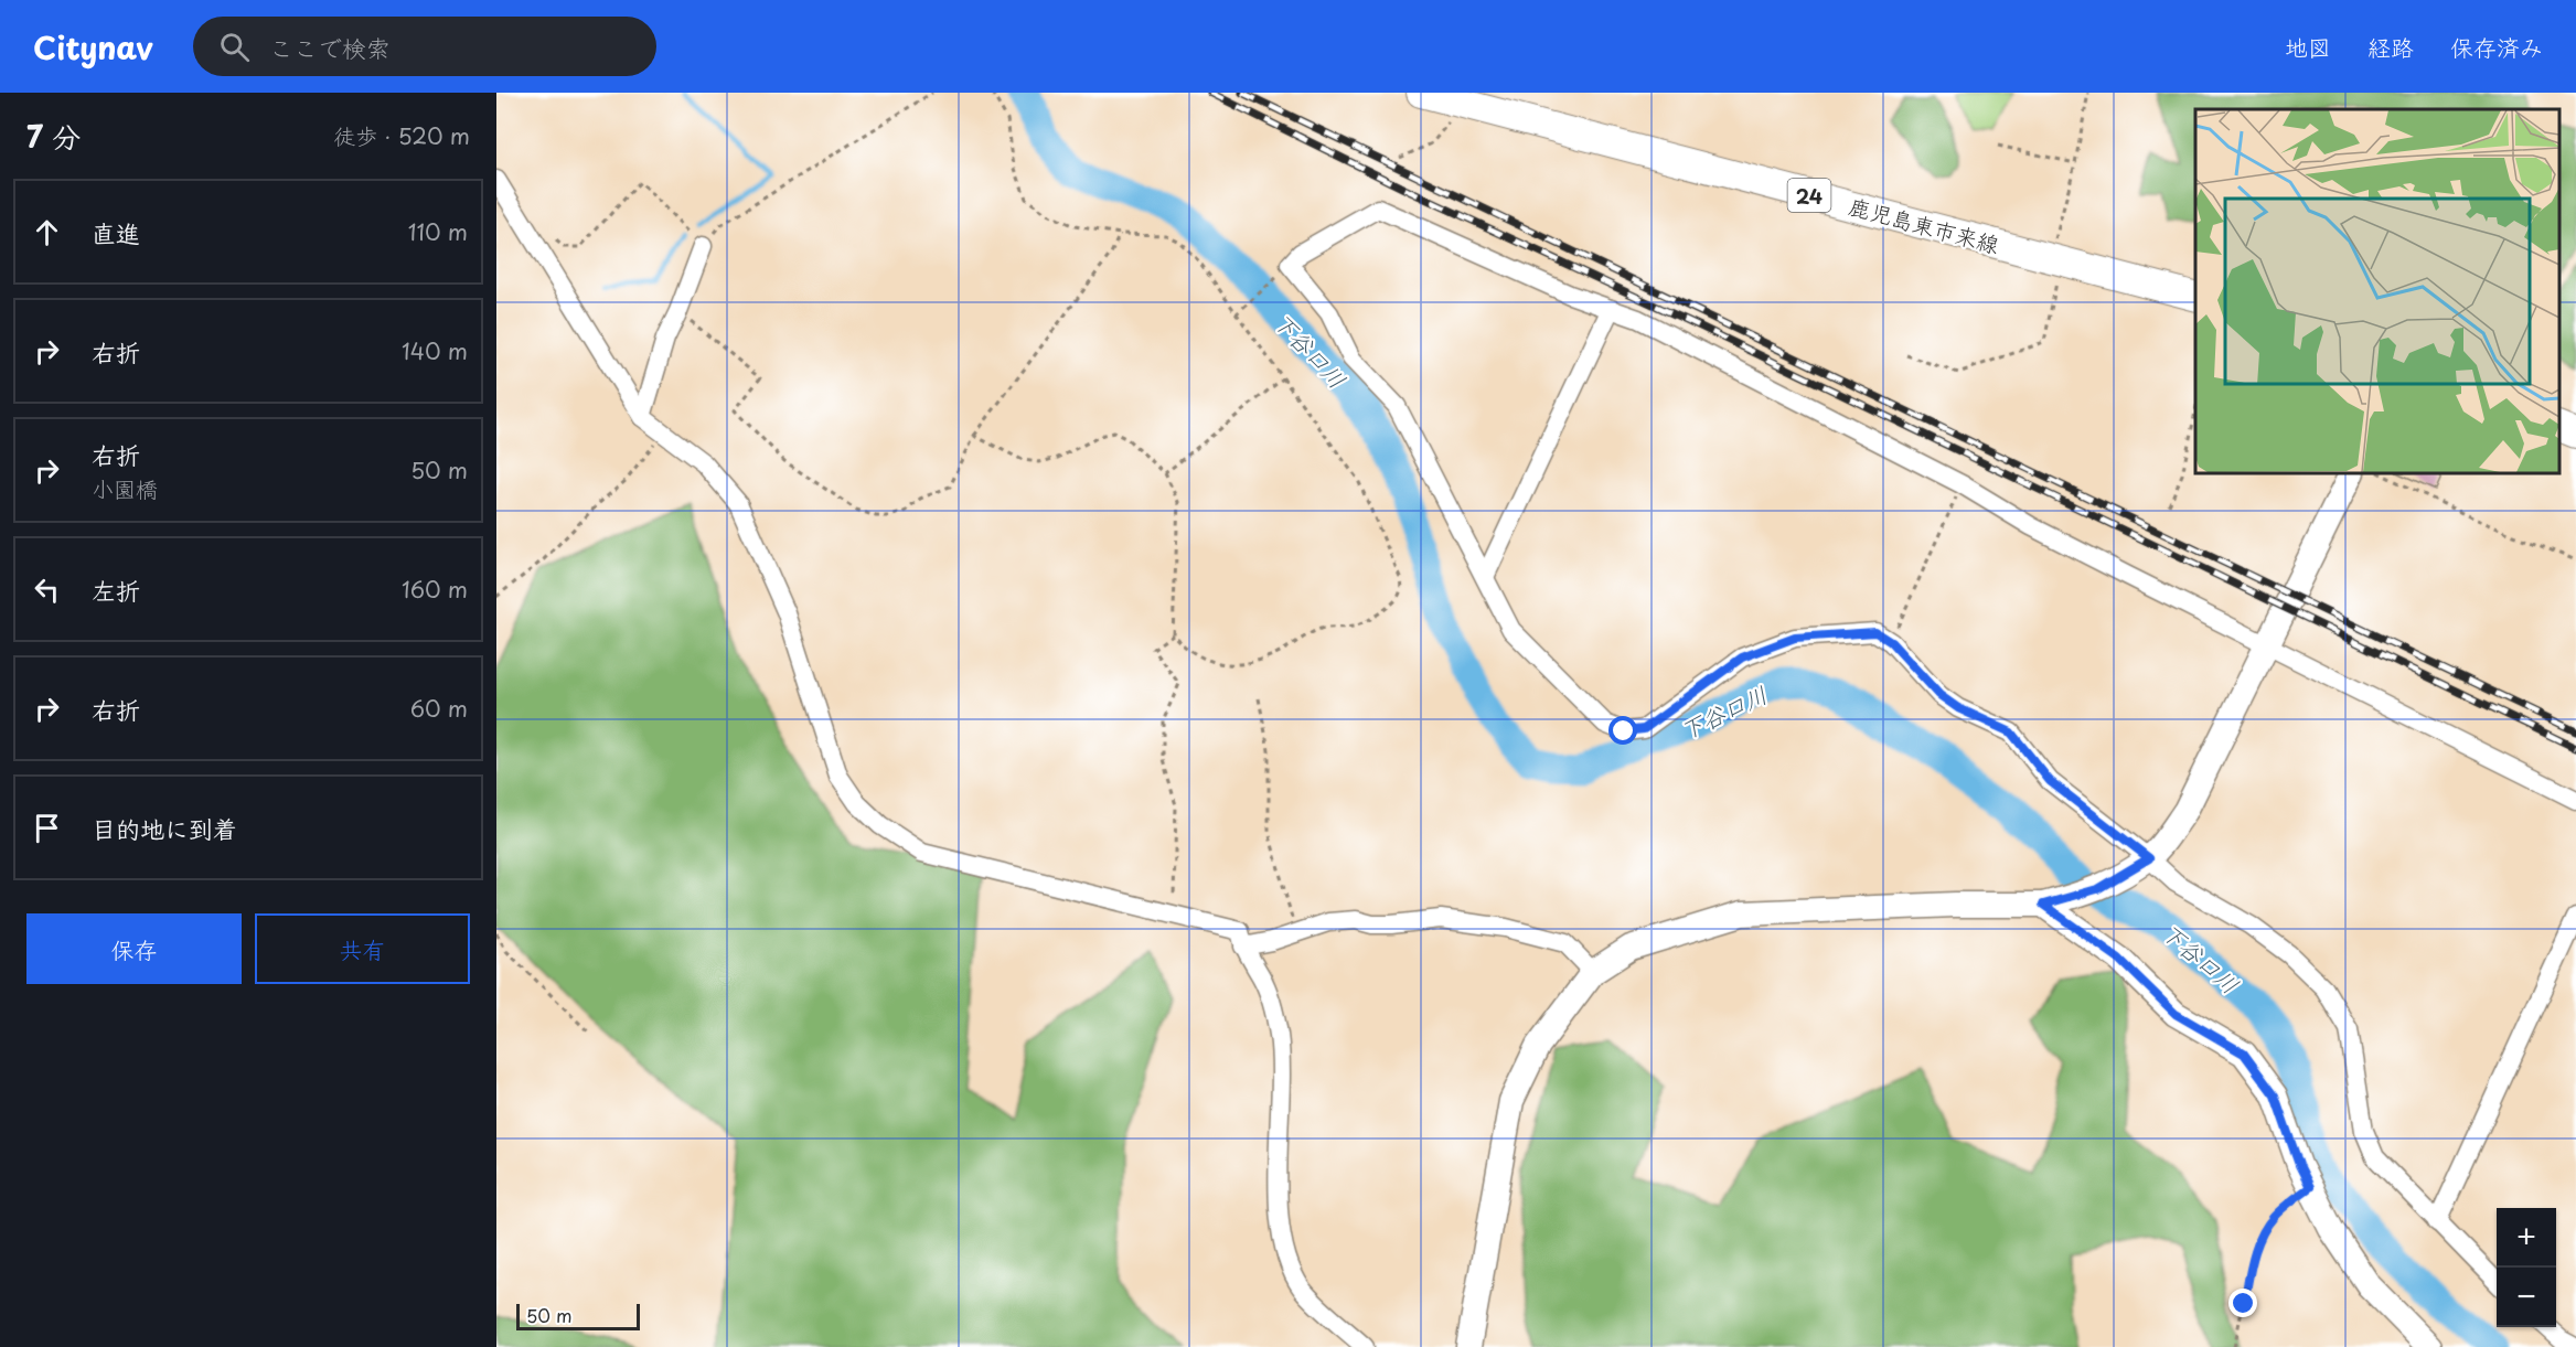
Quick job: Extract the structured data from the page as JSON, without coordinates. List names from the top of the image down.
{
  "streets": {
    "main road": ["24", "鹿児島東市来線"]
  },
  "water": ["下谷口川"],
  "scale_bar": "50 m",
  "page": {
    "header": "Citynav",
    "search": "ここで検索",
    "nav": ["地図", "経路", "保存済み"],
    "heading": ["7 分", "徒歩 · 520 m"],
    "list": [
      ["直進", "110 m"],
      ["右折", "140 m"],
      ["右折", "小園橋", "50 m"],
      ["左折", "160 m"],
      ["右折", "60 m"],
      "目的地に到着"
    ],
    "buttons": ["保存", "共有"],
    "map_buttons": ["+", "−"],
    "scale": "50 m"
  }
}
